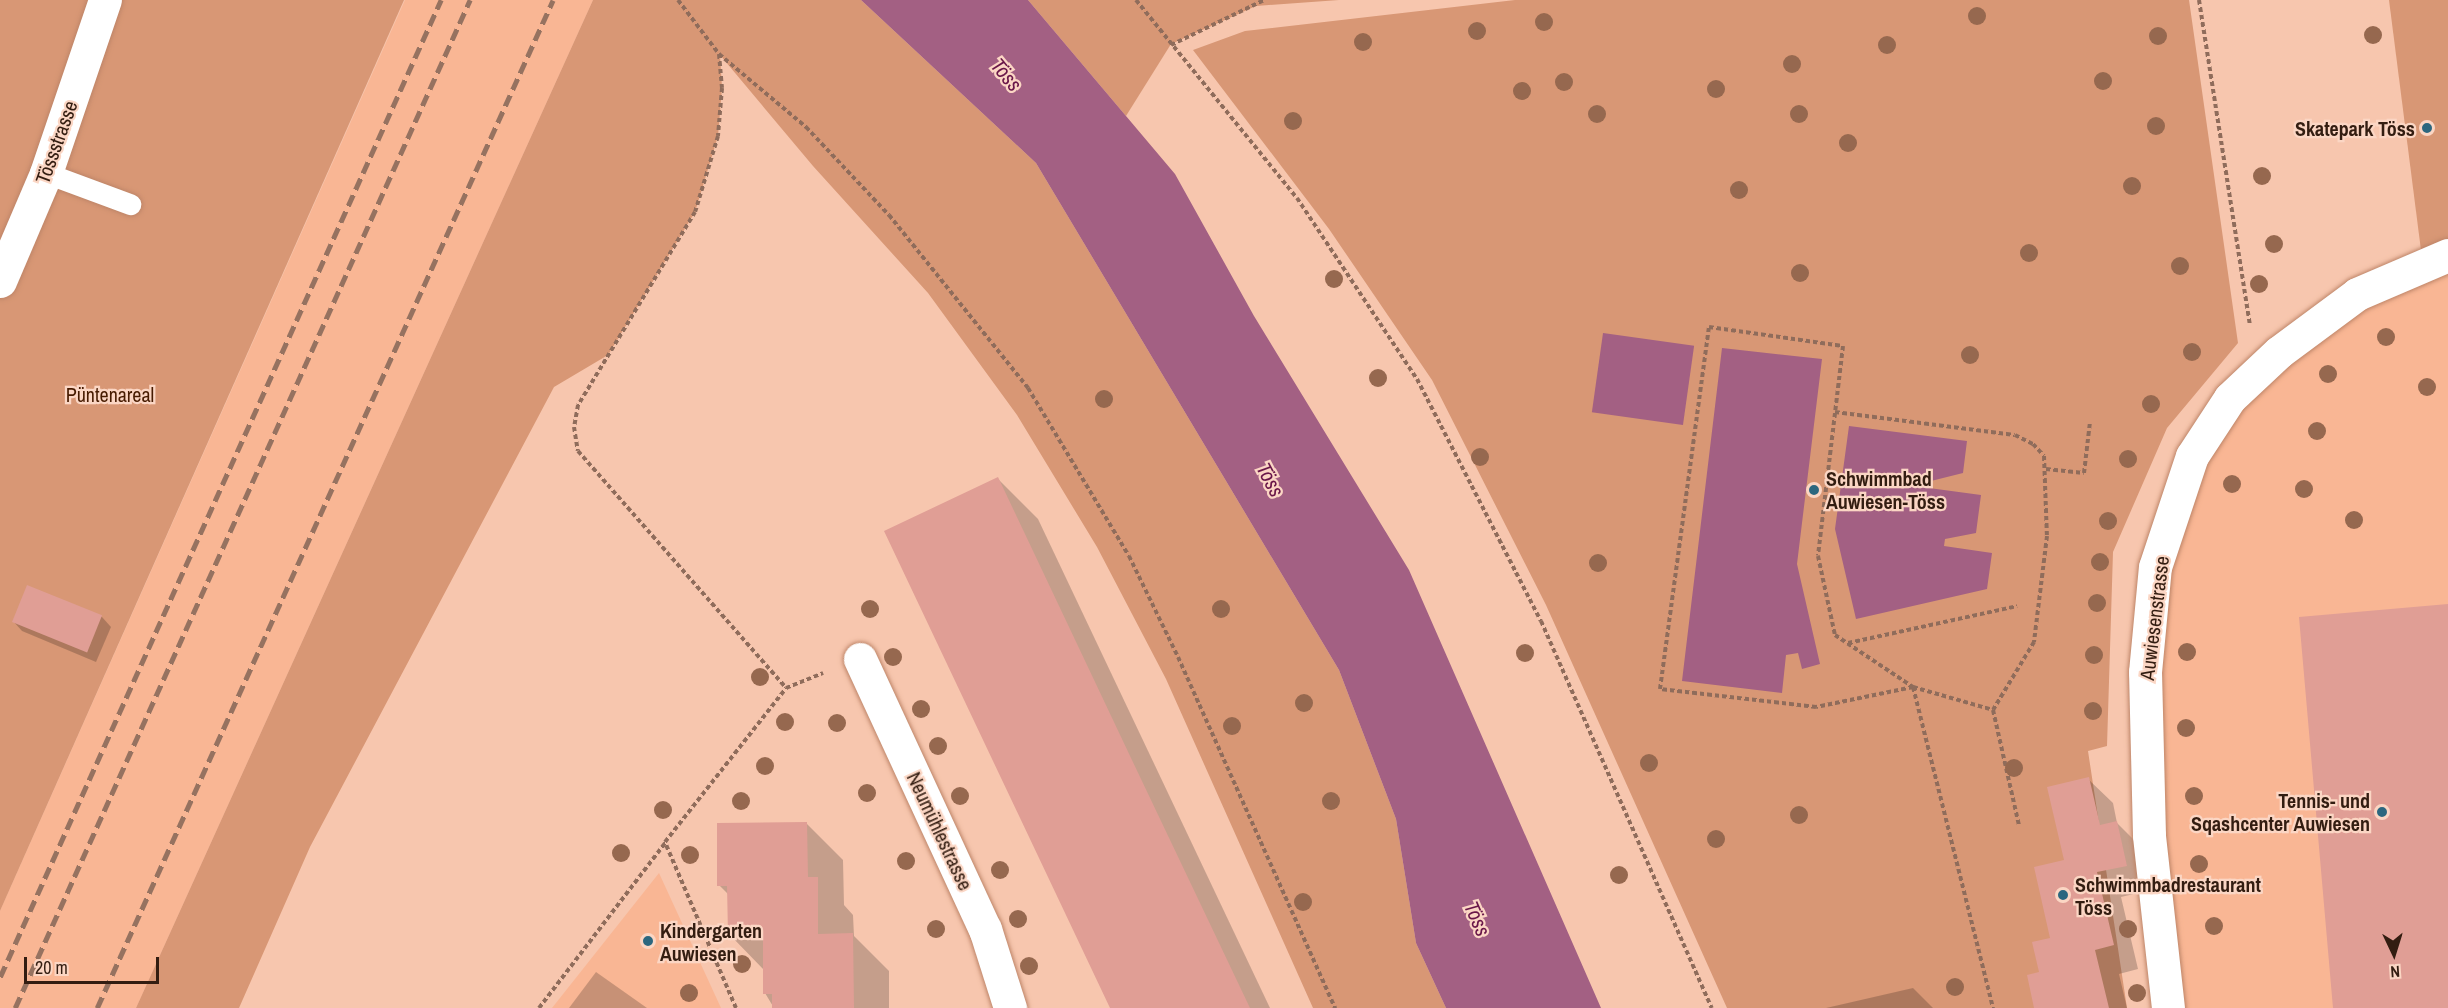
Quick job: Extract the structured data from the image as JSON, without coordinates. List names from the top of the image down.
{
  "streets": {
    "street": ["Tössstrasse", "Auwiesenstrasse", "Neumühlestrasse"]
  },
  "water": ["Töss"],
  "parks": ["Püntenareal"],
  "places": [
    "Skatepark Töss",
    "Schwimmbad Auwiesen-Töss",
    "Tennis- und Sqashcenter Auwiesen",
    "Schwimmbadrestaurant Töss",
    "Kindergarten Auwiesen"
  ],
  "scale_bar": "20 m",
  "north": "bottom"
}
